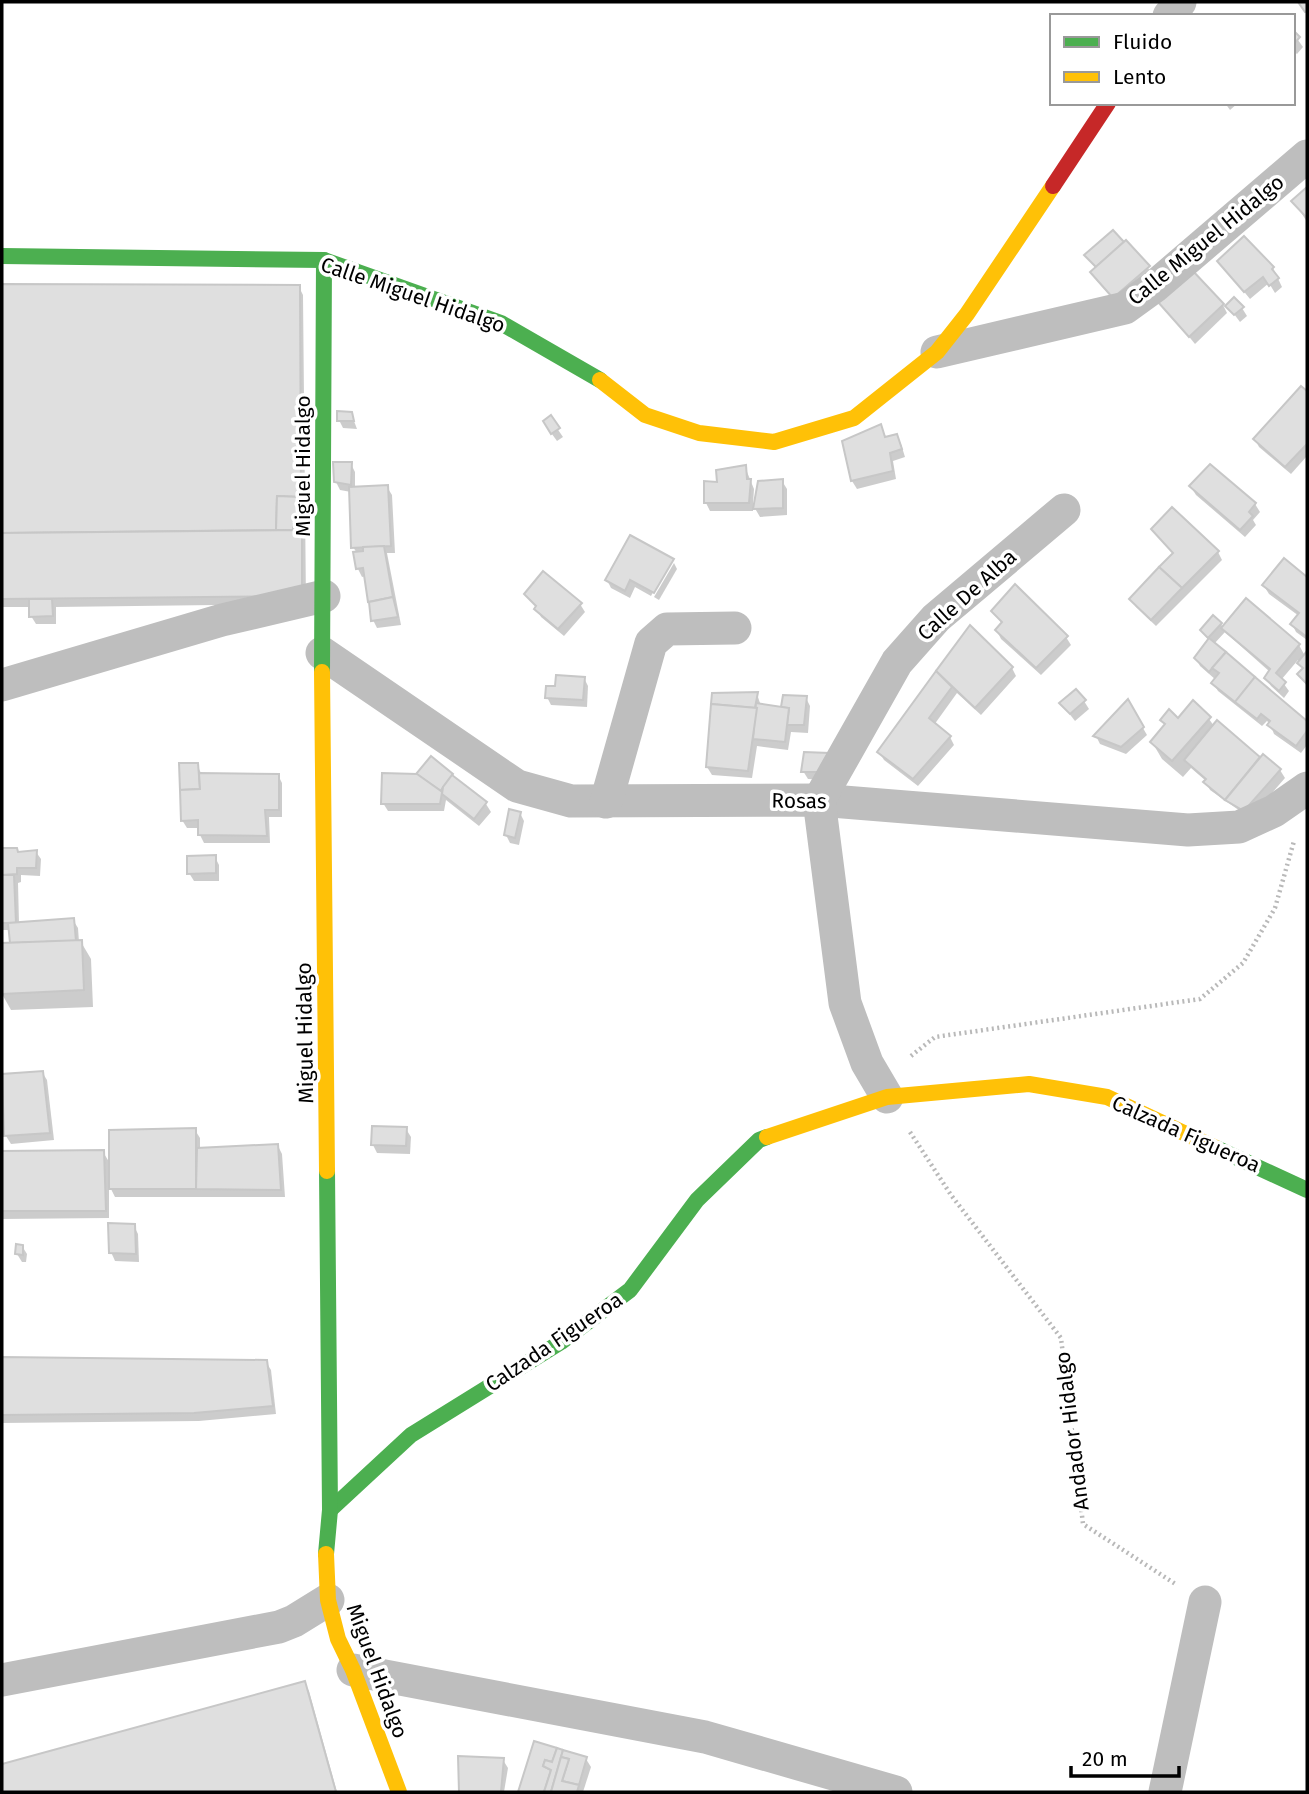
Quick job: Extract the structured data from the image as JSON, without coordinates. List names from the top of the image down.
{
  "streets": {
    "street": [
      "Calle Miguel Hidalgo",
      "Miguel Hidalgo",
      "Calle De Alba",
      "Rosas",
      "Calzada Figueroa"
    ],
    "path": ["Andador Hidalgo"]
  },
  "crossings": [
    ["Calle Miguel Hidalgo", "Miguel Hidalgo"],
    ["Miguel Hidalgo", "Rosas"],
    ["Miguel Hidalgo", "Calzada Figueroa"],
    ["Calle De Alba", "Rosas"],
    ["Calzada Figueroa", "Andador Hidalgo"]
  ],
  "legend": ["Fluido", "Lento"],
  "scale_bar": "20 m"
}
